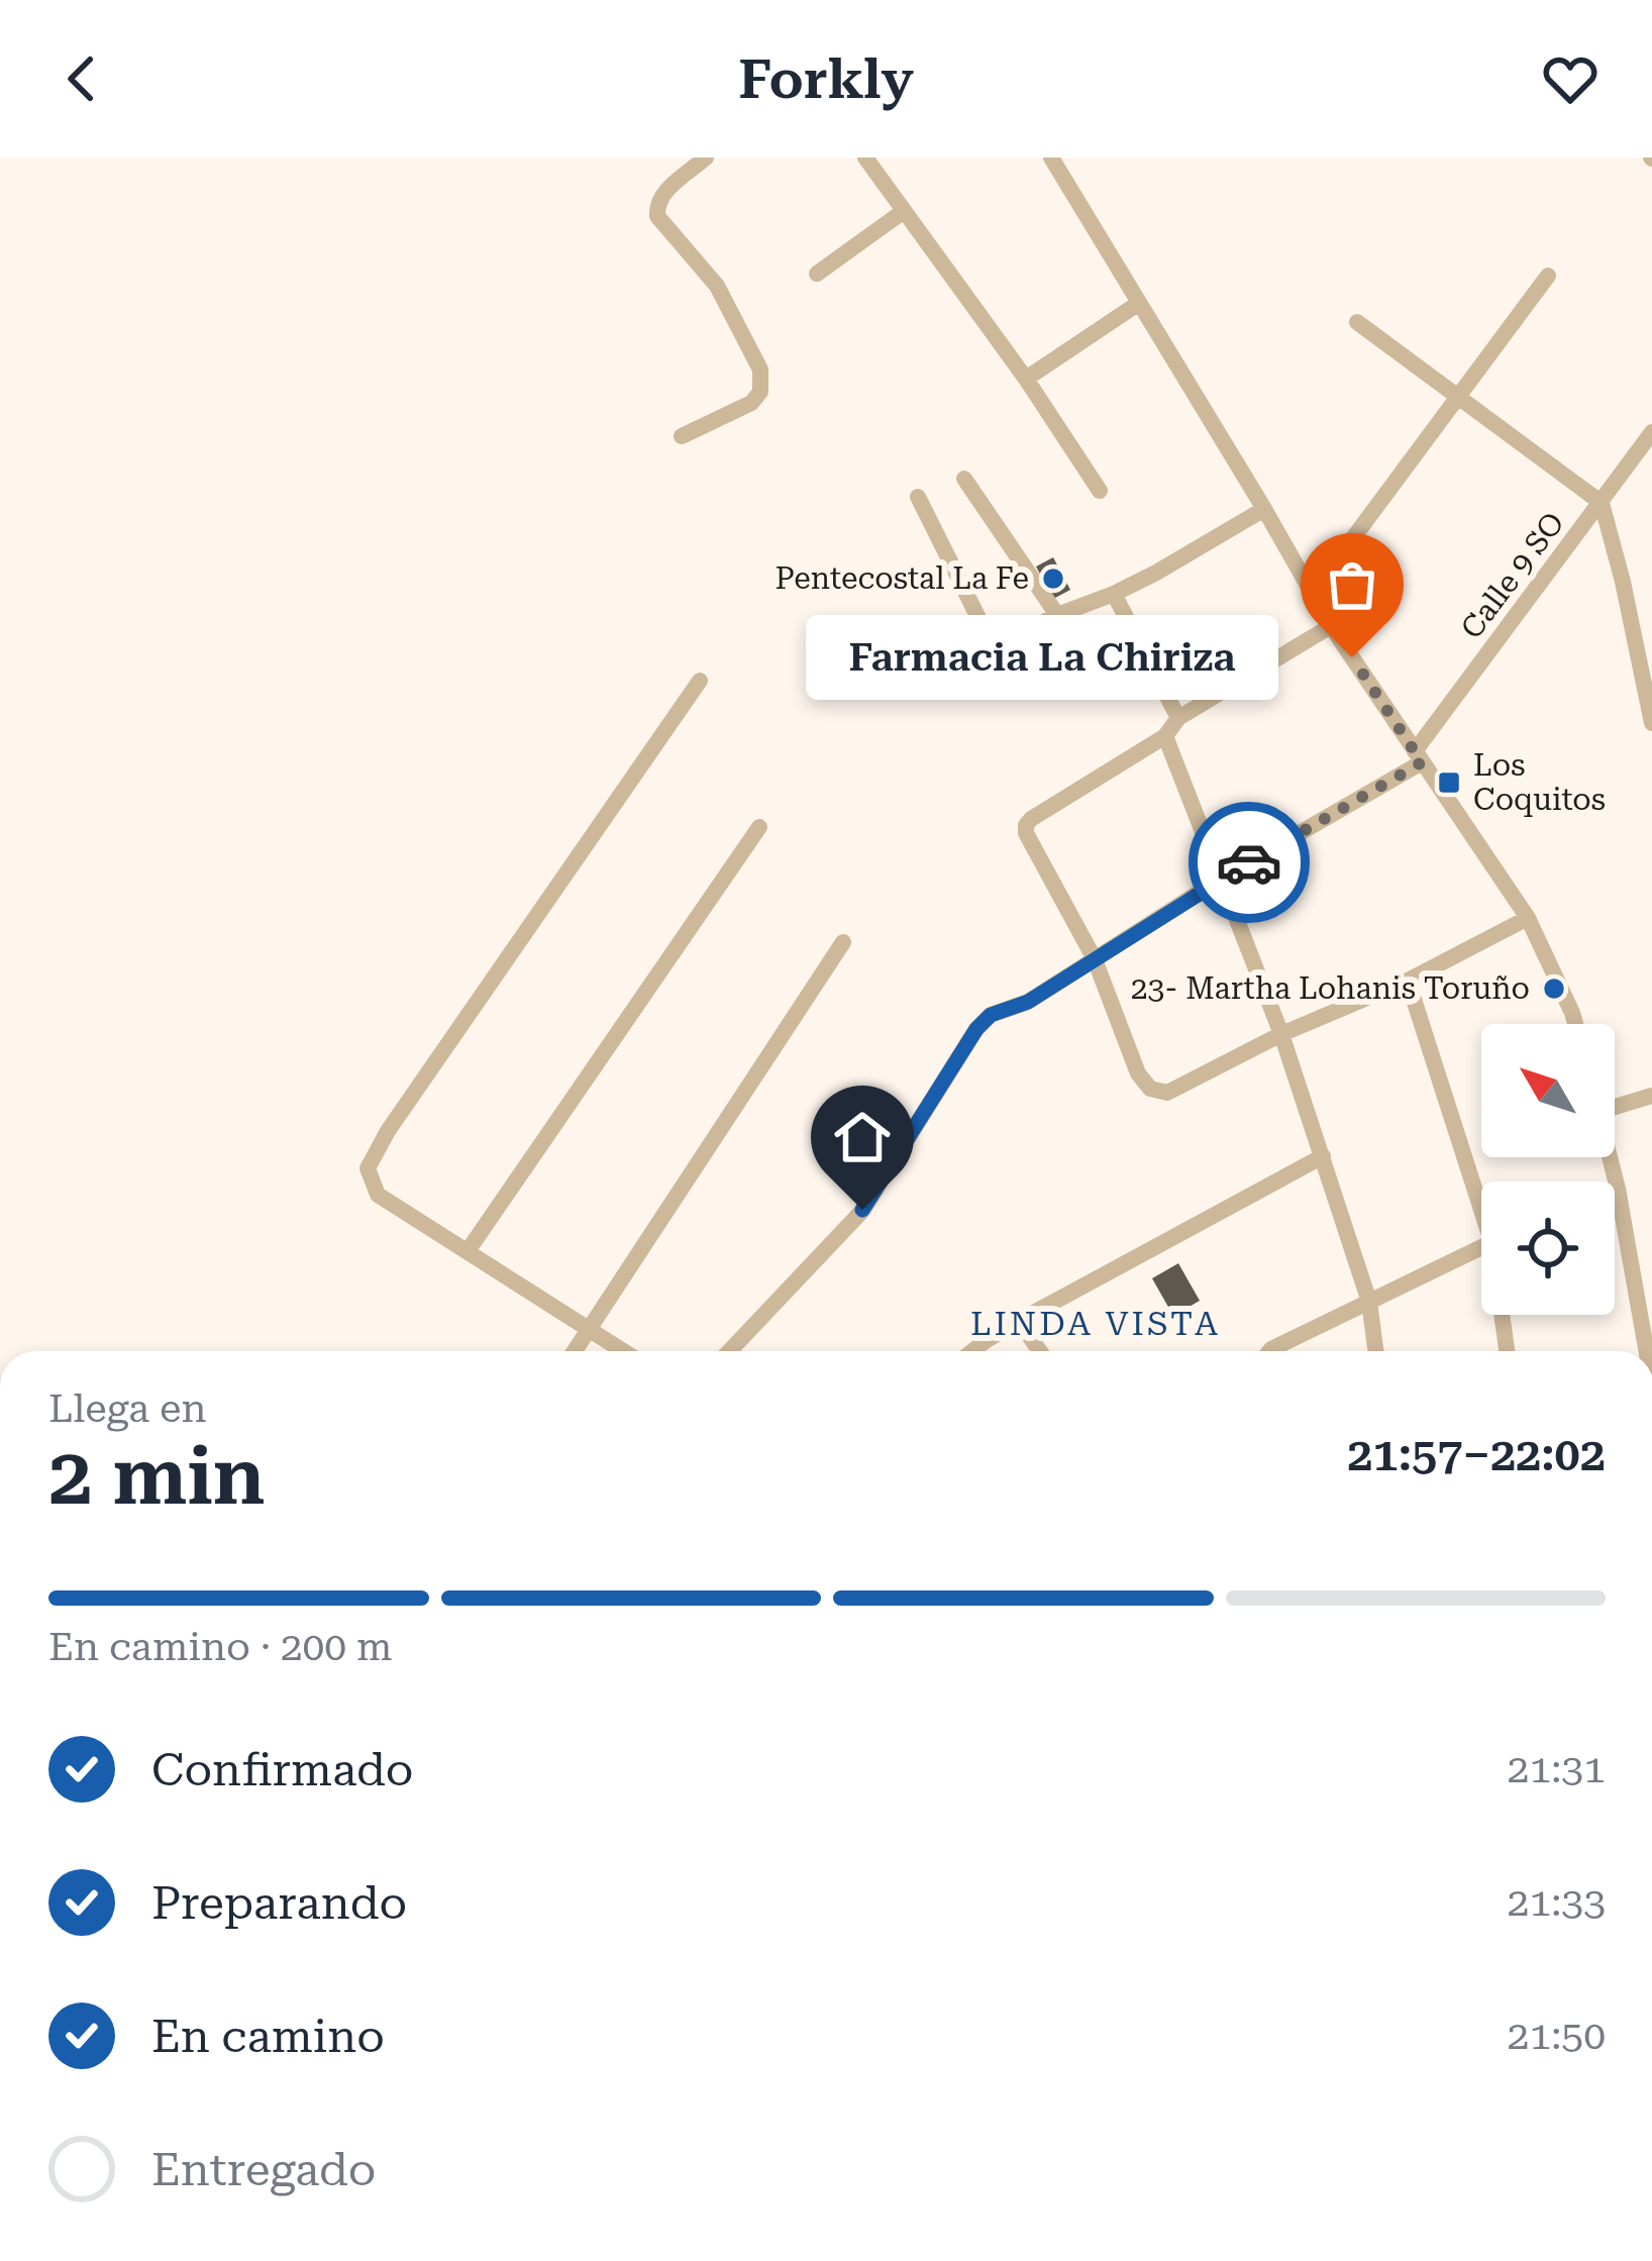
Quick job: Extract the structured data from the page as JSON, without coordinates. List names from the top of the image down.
{
  "streets": {
    "street": ["Calle 9 SO"]
  },
  "districts": ["LINDA VISTA"],
  "places": {
    "other": ["Pentecostal La Fe", "Farmacia La Chiriza", "23- Martha Lohanis Toruño"],
    "transit": ["Los Coquitos"]
  },
  "north": "top left",
  "page": {
    "header": "Forkly",
    "bubble": "Farmacia La Chiriza",
    "heading": ["2 min", "Llega en", "21:57–22:02"],
    "bar": "En camino · 200 m",
    "list": [
      ["Confirmado", "21:31"],
      ["Preparando", "21:33"],
      ["En camino", "21:50"],
      "Entregado"
    ]
  }
}
